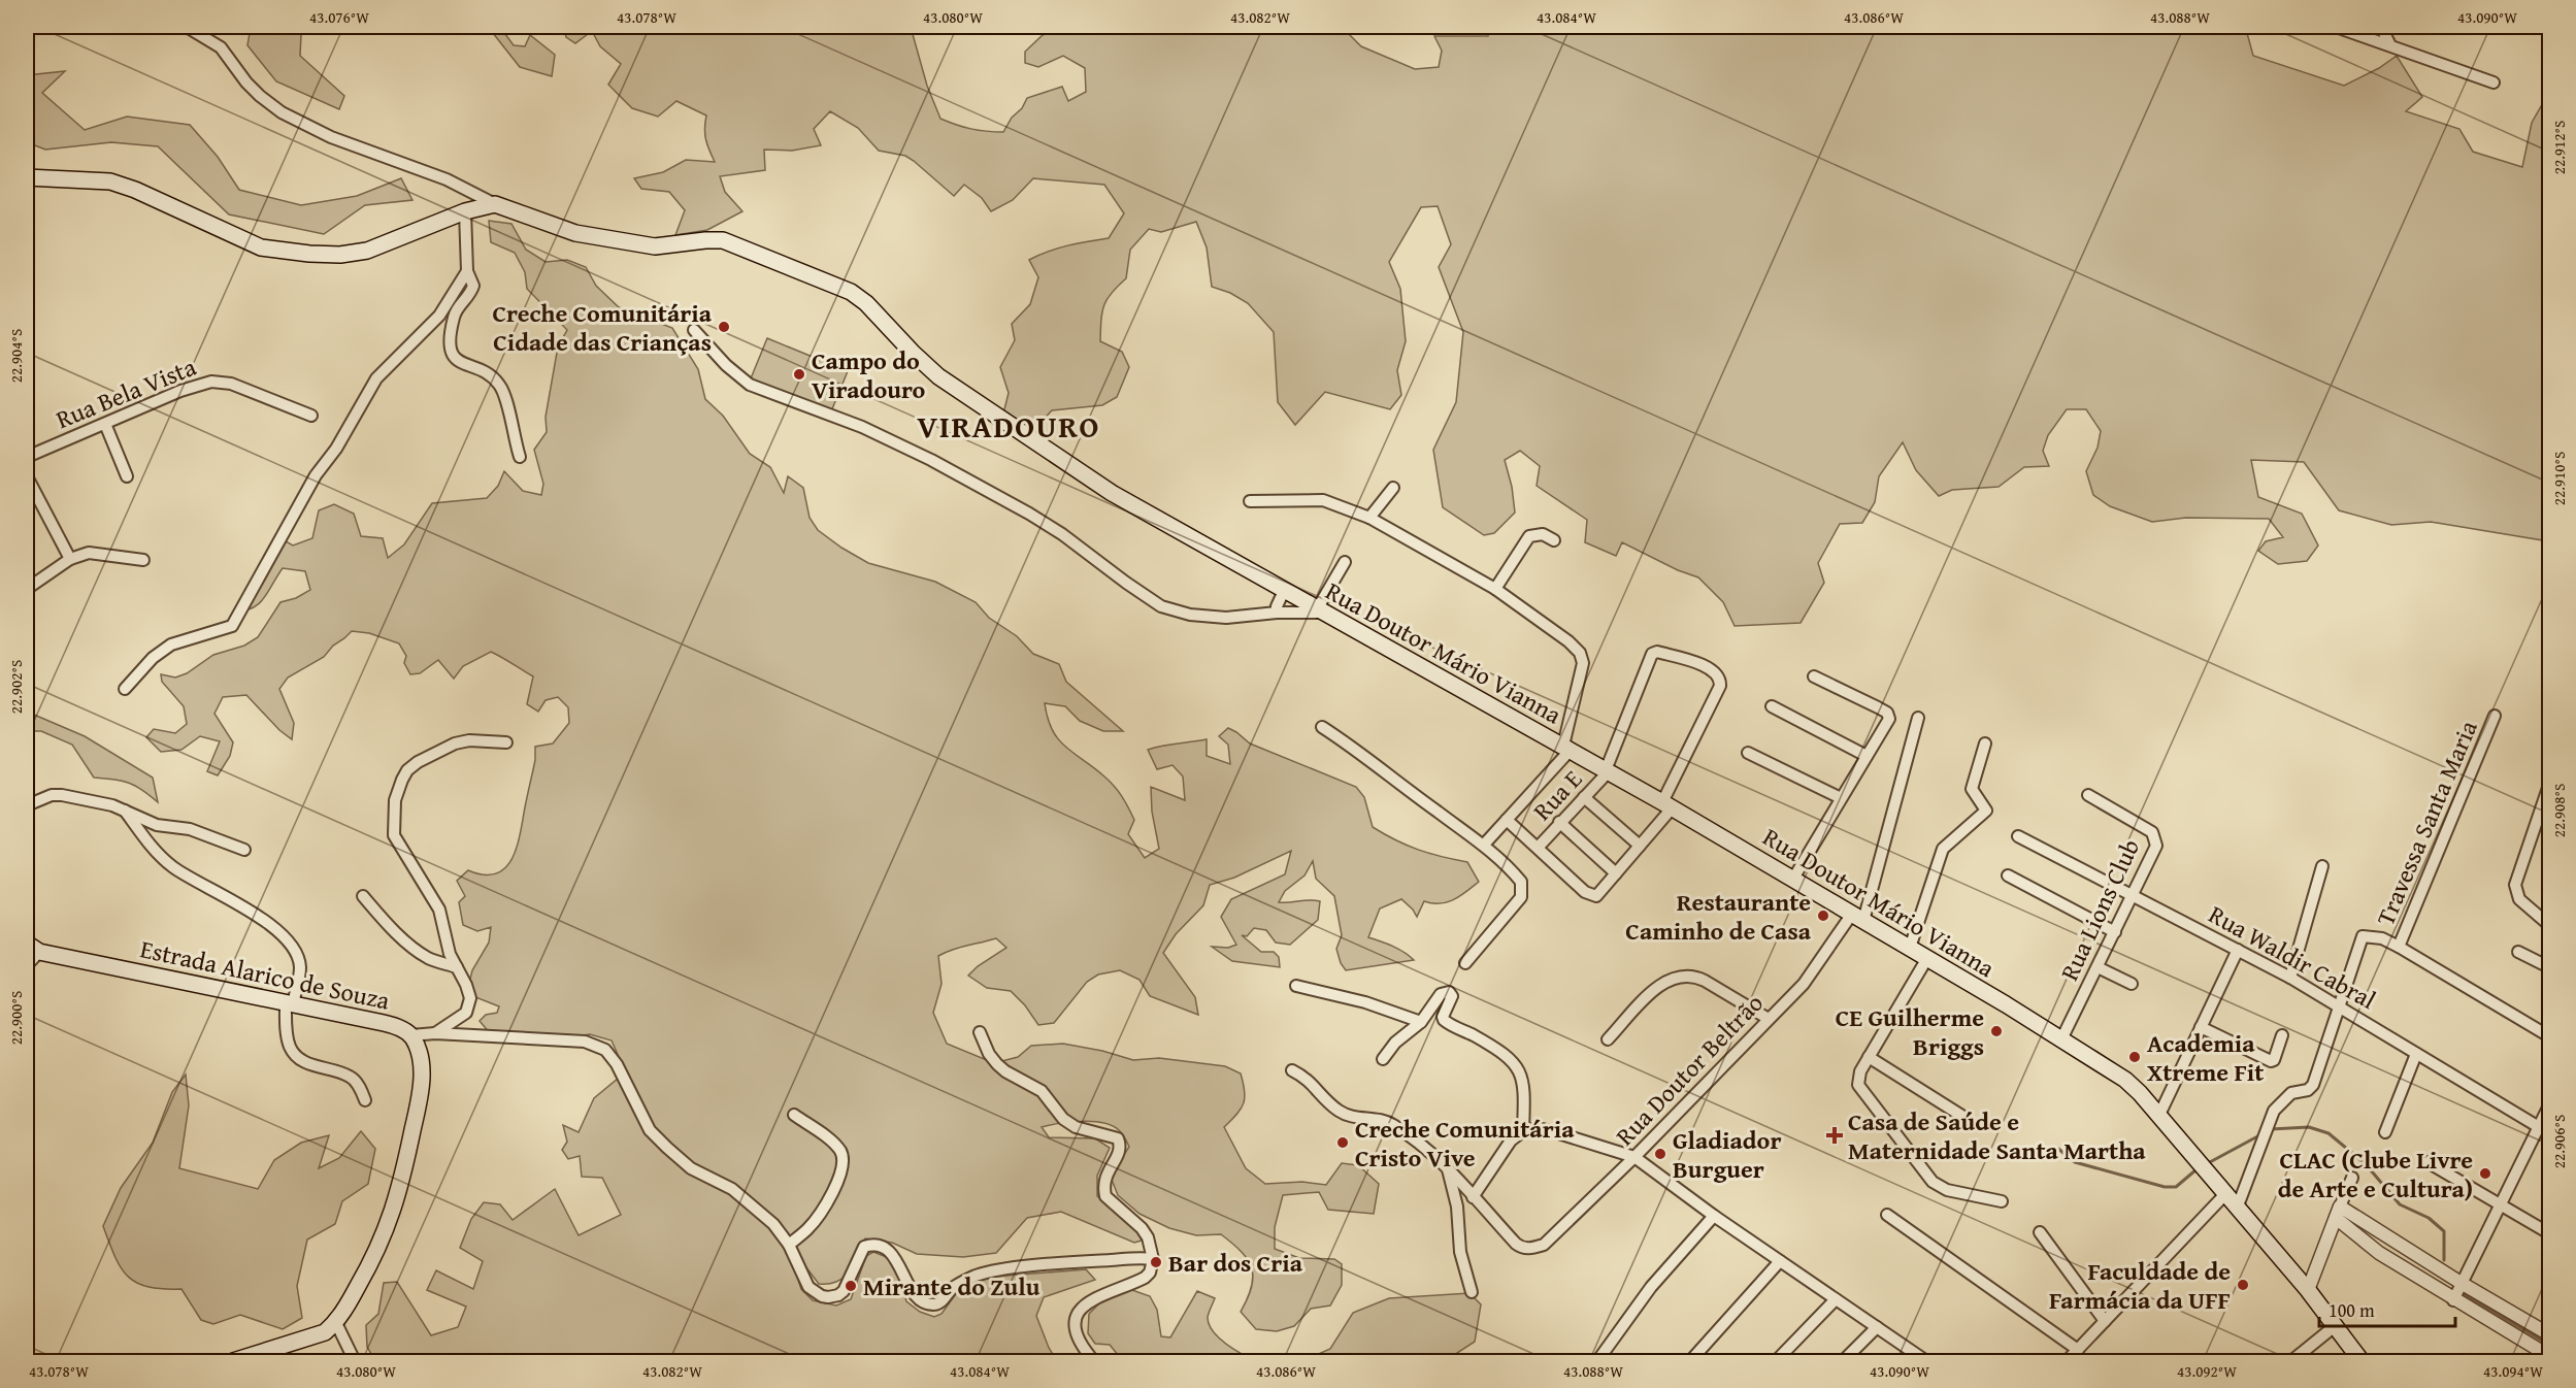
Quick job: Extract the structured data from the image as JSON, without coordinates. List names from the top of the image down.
{
  "streets": {
    "main road": ["Rua Doutor Mário Vianna", "Estrada Alarico de Souza"],
    "street": [
      "Rua Bela Vista",
      "Rua E",
      "Travessa Santa Maria",
      "Rua Lions Club",
      "Rua Waldir Cabral",
      "Rua Doutor Beltrão"
    ]
  },
  "crossings": [
    ["Rua Doutor Mário Vianna", "Rua E"],
    ["Rua Doutor Mário Vianna", "Rua Lions Club"],
    ["Rua Doutor Mário Vianna", "Rua Doutor Beltrão"],
    ["Rua Lions Club", "Rua Waldir Cabral"]
  ],
  "districts": ["VIRADOURO"],
  "places": {
    "other": [
      "Creche Comunitária Cidade das Crianças",
      "Campo do Viradouro",
      "Restaurante Caminho de Casa",
      "CE Guilherme Briggs",
      "Academia Xtreme Fit",
      "Creche Comunitária Cristo Vive",
      "Gladiador Burguer",
      "CLAC (Clube Livre de Arte e Cultura)",
      "Bar dos Cria",
      "Faculdade de Farmácia da UFF",
      "Mirante do Zulu"
    ],
    "health": ["Casa de Saúde e Maternidade Santa Martha"]
  },
  "scale_bar": "100 m",
  "coordinates": [
    "43.076°W",
    "43.078°W",
    "43.080°W",
    "43.082°W",
    "43.084°W",
    "43.086°W",
    "43.088°W",
    "43.090°W",
    "22.912°S",
    "22.904°S",
    "22.910°S",
    "22.902°S",
    "22.908°S",
    "22.900°S",
    "22.906°S",
    "43.092°W",
    "43.094°W"
  ]
}
